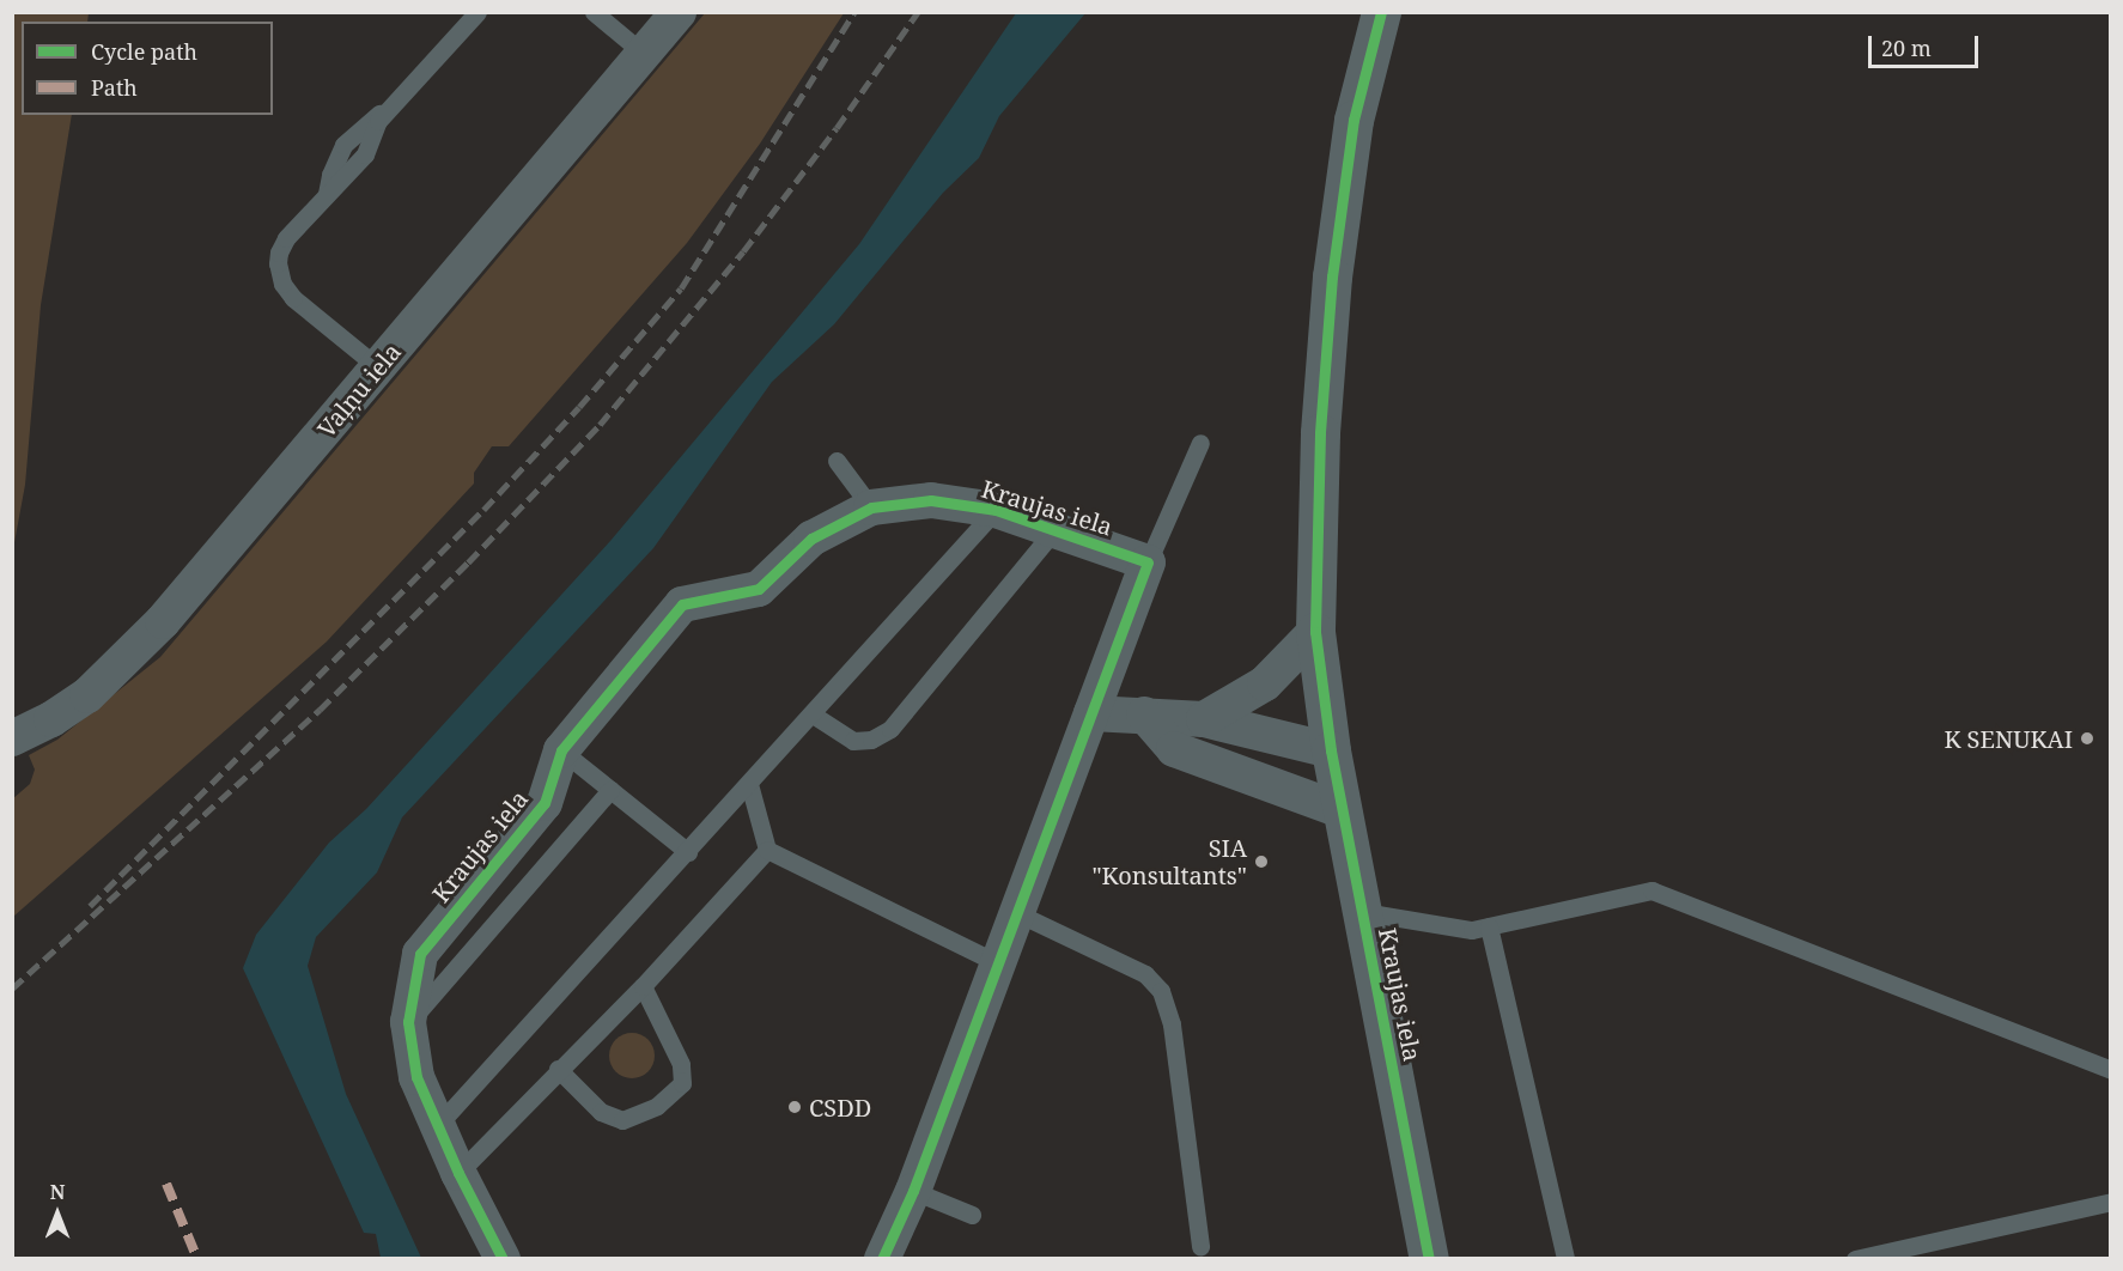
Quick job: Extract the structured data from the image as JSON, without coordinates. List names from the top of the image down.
{
  "streets": {
    "street": ["Vaļņu iela", "Kraujas iela"]
  },
  "places": ["K SENUKAI", "SIA \"Konsultants\"", "CSDD"],
  "legend": ["Cycle path", "Path"],
  "scale_bar": "20 m",
  "north": "top"
}
